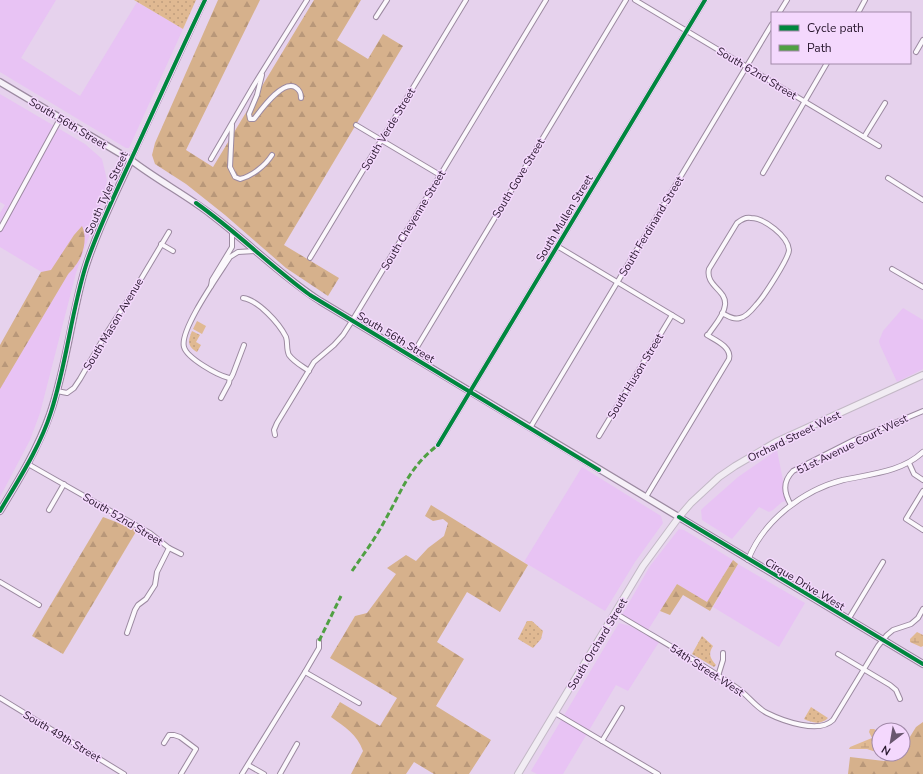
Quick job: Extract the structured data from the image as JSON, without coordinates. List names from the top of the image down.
{
  "streets": {
    "main road": [
      "South 56th Street",
      "South Tyler Street",
      "Orchard Street West",
      "Cirque Drive West",
      "South Orchard Street"
    ],
    "street": [
      "South 62nd Street",
      "South Verde Street",
      "South Gove Street",
      "South Mullen Street",
      "South Cheyenne Street",
      "South Ferdinand Street",
      "South Mason Avenue",
      "South Huson Street",
      "51st Avenue Court West",
      "South 52nd Street",
      "54th Street West",
      "South 49th Street"
    ]
  },
  "crossings": [
    ["South 62nd Street", "South Mullen Street"],
    ["South 62nd Street", "South Ferdinand Street"],
    ["South 56th Street", "South Gove Street"],
    ["South 56th Street", "South Tyler Street"],
    ["South 56th Street", "South Mullen Street"],
    ["South 56th Street", "South Cheyenne Street"],
    ["South 56th Street", "South Ferdinand Street"],
    ["South 56th Street", "Orchard Street West"],
    ["South 56th Street", "Cirque Drive West"],
    ["South 56th Street", "South Orchard Street"],
    ["South Tyler Street", "South Mason Avenue"],
    ["South Tyler Street", "South 52nd Street"],
    ["Orchard Street West", "Cirque Drive West"],
    ["Orchard Street West", "South Orchard Street"],
    ["Cirque Drive West", "South Orchard Street"],
    ["South Orchard Street", "54th Street West"]
  ],
  "legend": ["Cycle path", "Path"],
  "north": "bottom left"
}
